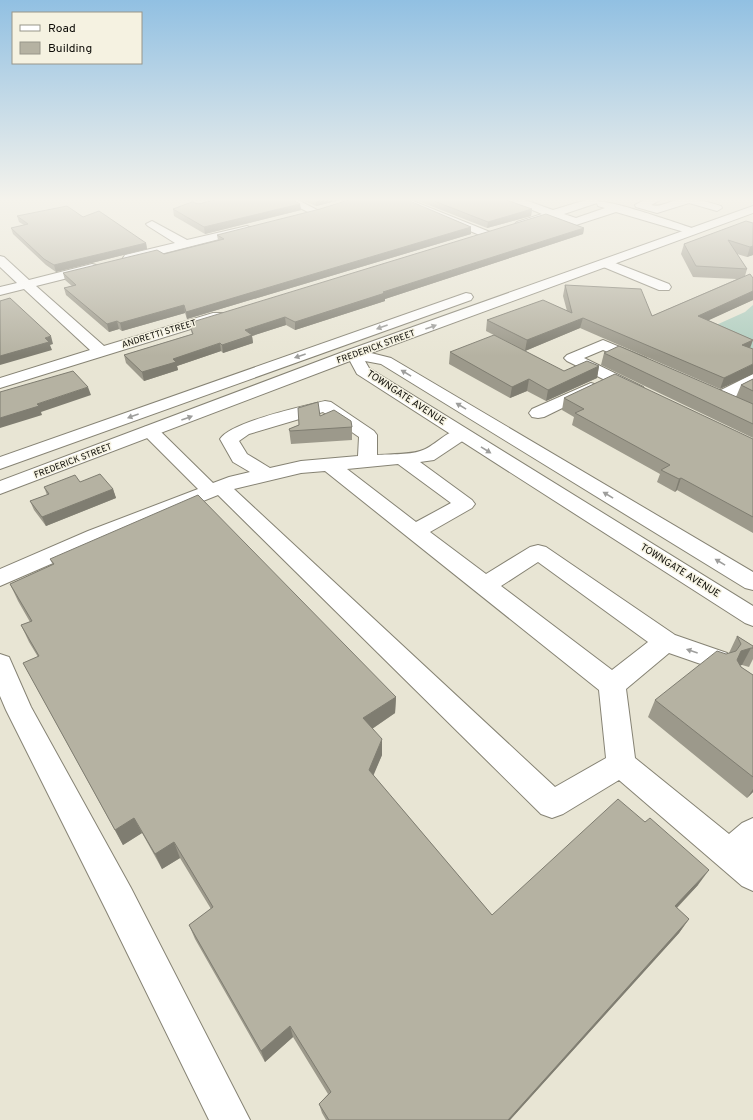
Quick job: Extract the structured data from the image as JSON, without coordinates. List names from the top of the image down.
{
  "streets": {
    "main road": ["ANDRETTI STREET", "FREDERICK STREET", "TOWNGATE AVENUE"]
  },
  "crossings": [
    ["FREDERICK STREET", "TOWNGATE AVENUE"]
  ],
  "legend": ["Road", "Building"]
}
